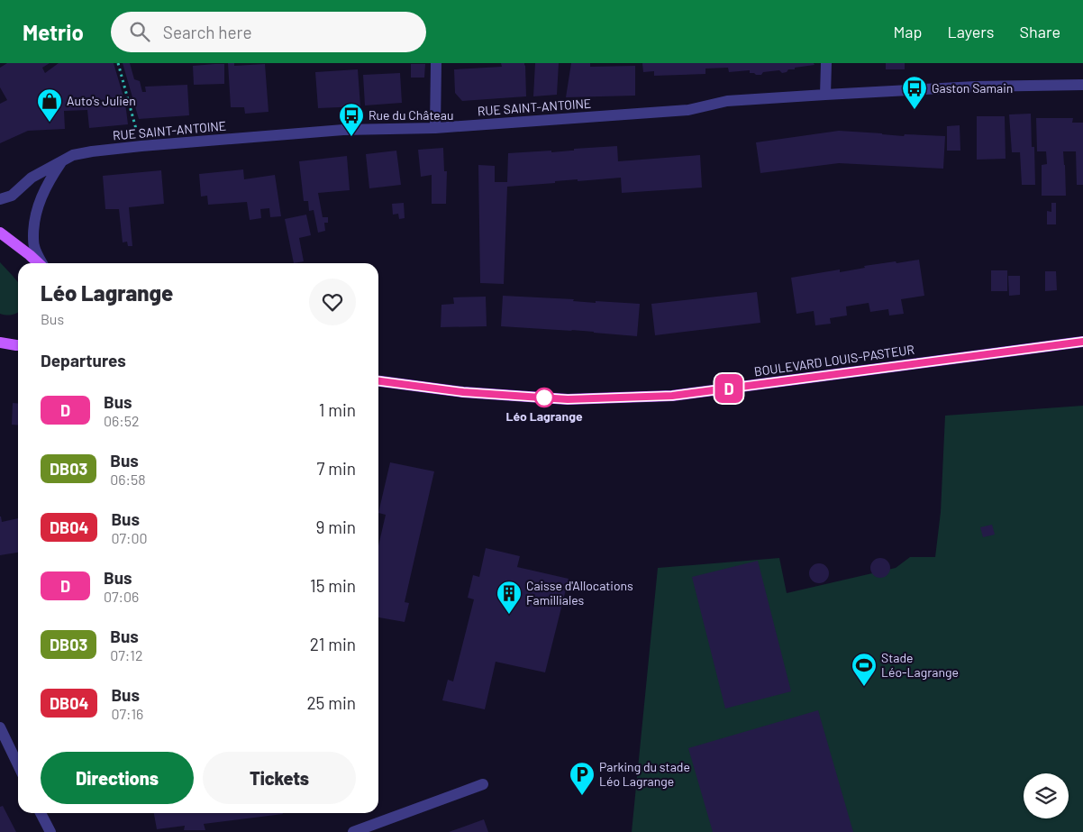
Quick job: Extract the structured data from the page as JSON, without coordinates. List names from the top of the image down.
{
  "streets": {
    "main road": ["BOULEVARD LOUIS-PASTEUR"],
    "street": ["RUE SAINT-ANTOINE"]
  },
  "places": {
    "bus stop": ["Gaston Samain", "Rue du Château"],
    "shop": ["Auto's Julien"],
    "other": ["Léo Lagrange"],
    "building": ["Caisse d'Allocations Familliales"],
    "sports": ["Stade Léo-Lagrange"],
    "parking": ["Parking du stade Léo Lagrange"]
  },
  "lines": ["bus line D"],
  "page": {
    "header": "Metrio",
    "search": "Search here",
    "nav": ["Map", "Layers", "Share"],
    "on_map": "D",
    "heading": [
      ["Léo Lagrange", "Bus"],
      "Departures"
    ],
    "list": [
      {
        "mark": "D",
        "name": "Bus",
        "note": "06:52",
        "value": "1 min"
      },
      {
        "mark": "DB03",
        "name": "Bus",
        "note": "06:58",
        "value": "7 min"
      },
      {
        "mark": "DB04",
        "name": "Bus",
        "note": "07:00",
        "value": "9 min"
      },
      {
        "mark": "D",
        "name": "Bus",
        "note": "07:06",
        "value": "15 min"
      },
      {
        "mark": "DB03",
        "name": "Bus",
        "note": "07:12",
        "value": "21 min"
      },
      {
        "mark": "DB04",
        "name": "Bus",
        "note": "07:16",
        "value": "25 min"
      }
    ],
    "buttons": ["Directions", "Tickets"]
  }
}
